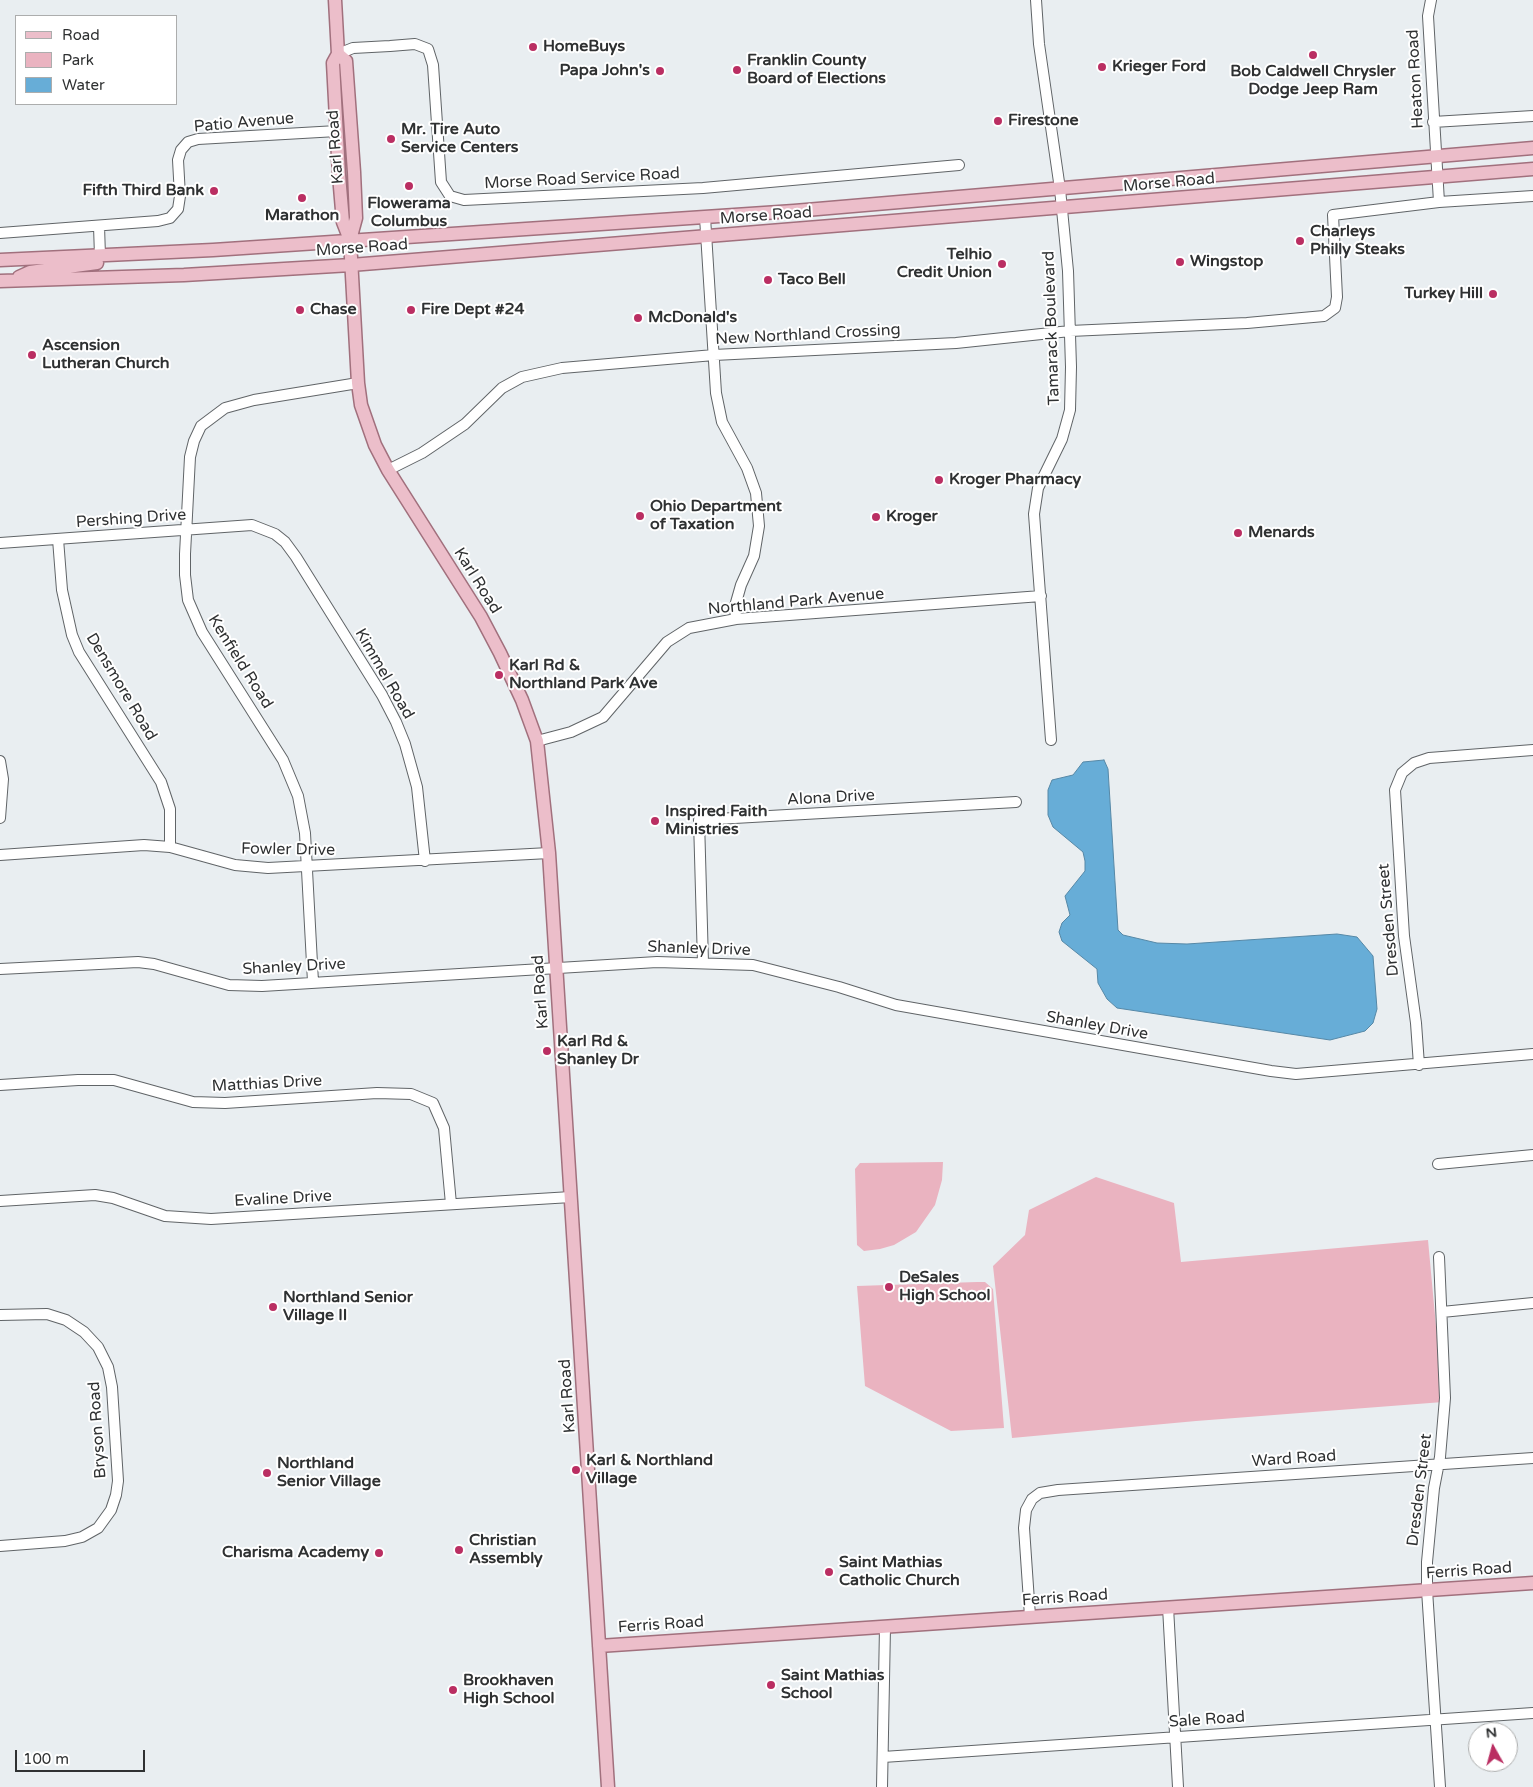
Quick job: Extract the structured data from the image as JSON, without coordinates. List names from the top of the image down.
{
  "streets": {
    "main road": ["Karl Road", "Morse Road", "Ferris Road"],
    "street": [
      "Heaton Road",
      "Patio Avenue",
      "Morse Road Service Road",
      "Tamarack Boulevard",
      "New Northland Crossing",
      "Pershing Drive",
      "Northland Park Avenue",
      "Kenfield Road",
      "Kimmel Road",
      "Densmore Road",
      "Alona Drive",
      "Fowler Drive",
      "Dresden Street",
      "Shanley Drive",
      "Matthias Drive",
      "Evaline Drive",
      "Bryson Road",
      "Ward Road",
      "Sale Road"
    ]
  },
  "crossings": [
    ["Heaton Road", "Morse Road"],
    ["Patio Avenue", "Karl Road"],
    ["Karl Road", "Morse Road Service Road"],
    ["Karl Road", "Morse Road"],
    ["Karl Road", "New Northland Crossing"],
    ["Karl Road", "Northland Park Avenue"],
    ["Karl Road", "Kenfield Road"],
    ["Karl Road", "Fowler Drive"],
    ["Karl Road", "Shanley Drive"],
    ["Karl Road", "Evaline Drive"],
    ["Karl Road", "Ferris Road"],
    ["Morse Road", "Tamarack Boulevard"],
    ["Tamarack Boulevard", "New Northland Crossing"],
    ["Tamarack Boulevard", "Northland Park Avenue"],
    ["Pershing Drive", "Kenfield Road"],
    ["Pershing Drive", "Kimmel Road"],
    ["Pershing Drive", "Densmore Road"],
    ["Kenfield Road", "Fowler Drive"],
    ["Kenfield Road", "Shanley Drive"],
    ["Kimmel Road", "Fowler Drive"],
    ["Densmore Road", "Fowler Drive"],
    ["Alona Drive", "Shanley Drive"],
    ["Dresden Street", "Shanley Drive"],
    ["Dresden Street", "Ward Road"],
    ["Dresden Street", "Ferris Road"],
    ["Dresden Street", "Sale Road"],
    ["Matthias Drive", "Evaline Drive"],
    ["Ward Road", "Ferris Road"]
  ],
  "places": [
    "HomeBuys",
    "Bob Caldwell Chrysler Dodge Jeep Ram",
    "Krieger Ford",
    "Franklin County Board of Elections",
    "Papa John's",
    "Firestone",
    "Mr. Tire Auto Service Centers",
    "Flowerama Columbus",
    "Fifth Third Bank",
    "Marathon",
    "Charleys Philly Steaks",
    "Wingstop",
    "Telhio Credit Union",
    "Taco Bell",
    "Turkey Hill",
    "Chase",
    "Fire Dept #24",
    "McDonald's",
    "Ascension Lutheran Church",
    "Kroger Pharmacy",
    "Ohio Department of Taxation",
    "Kroger",
    "Menards",
    "Karl Rd & Northland Park Ave",
    "Inspired Faith Ministries",
    "Karl Rd & Shanley Dr",
    "DeSales High School",
    "Northland Senior Village II",
    "Karl & Northland Village",
    "Northland Senior Village",
    "Christian Assembly",
    "Charisma Academy",
    "Saint Mathias Catholic Church",
    "Saint Mathias School",
    "Brookhaven High School"
  ],
  "legend": ["Road", "Park", "Water"],
  "scale_bar": "100 m",
  "north": "top"
}
